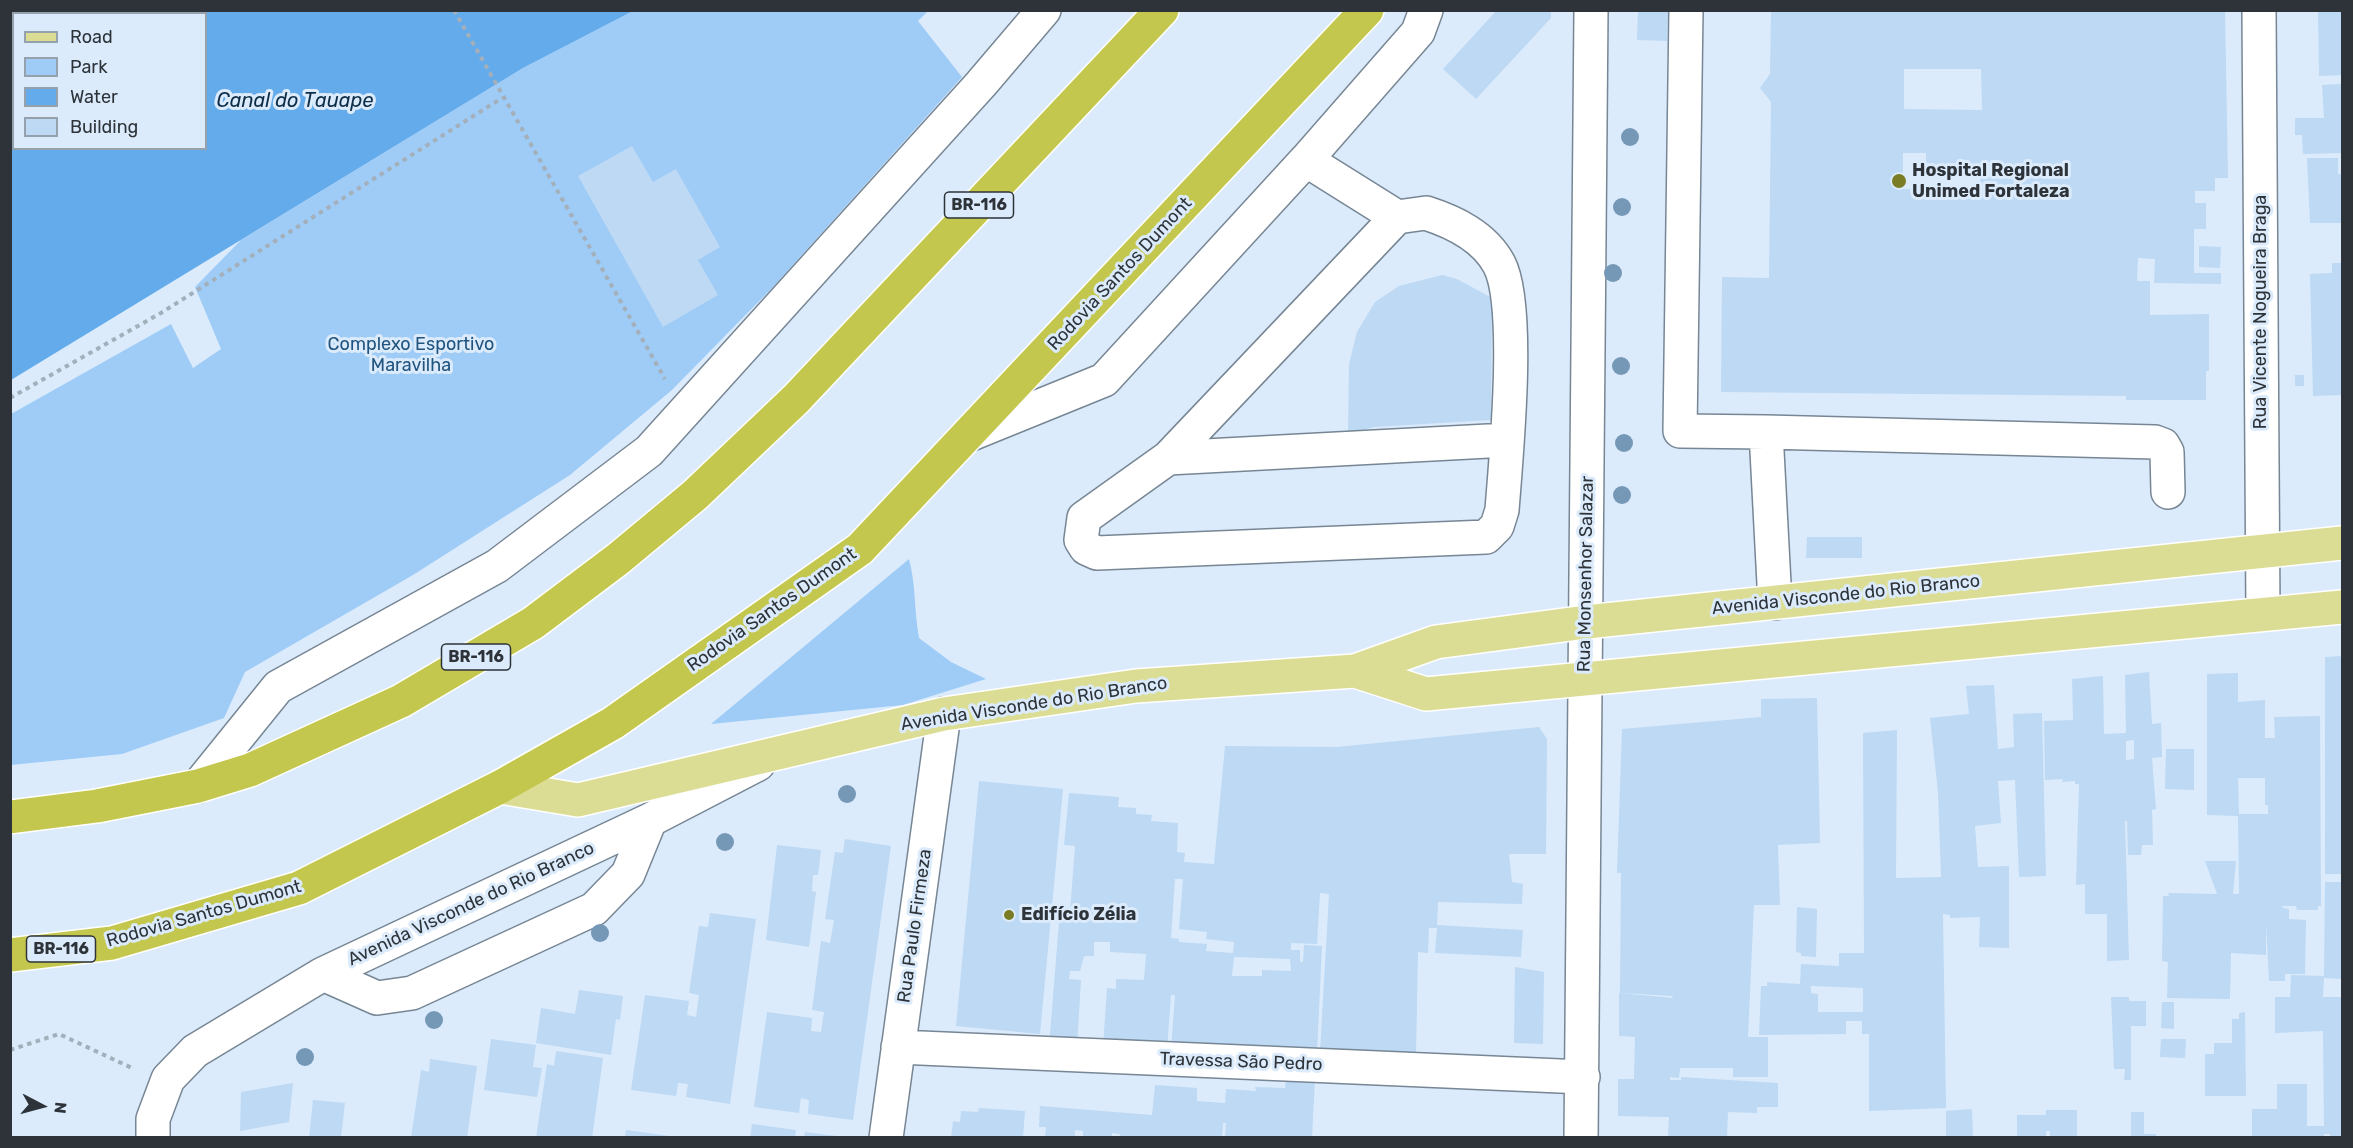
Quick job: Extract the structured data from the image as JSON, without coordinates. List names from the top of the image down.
{
  "streets": {
    "highway": ["BR-116", "Rodovia Santos Dumont"],
    "main road": ["Avenida Visconde do Rio Branco"],
    "street": [
      "Rua Vicente Nogueira Braga",
      "Rua Monsenhor Salazar",
      "Rua Paulo Firmeza",
      "Travessa São Pedro"
    ]
  },
  "crossings": [
    ["Rodovia Santos Dumont", "Avenida Visconde do Rio Branco"],
    ["Rua Vicente Nogueira Braga", "Avenida Visconde do Rio Branco"],
    ["Rua Monsenhor Salazar", "Avenida Visconde do Rio Branco"],
    ["Rua Monsenhor Salazar", "Travessa São Pedro"],
    ["Avenida Visconde do Rio Branco", "Rua Paulo Firmeza"],
    ["Rua Paulo Firmeza", "Travessa São Pedro"]
  ],
  "water": ["Canal do Tauape"],
  "parks": ["Complexo Esportivo Maravilha"],
  "places": ["Hospital Regional Unimed Fortaleza", "Edifício Zélia"],
  "legend": [
    "Road",
    "Park",
    "Water",
    "Building"
  ],
  "north": "right"
}
